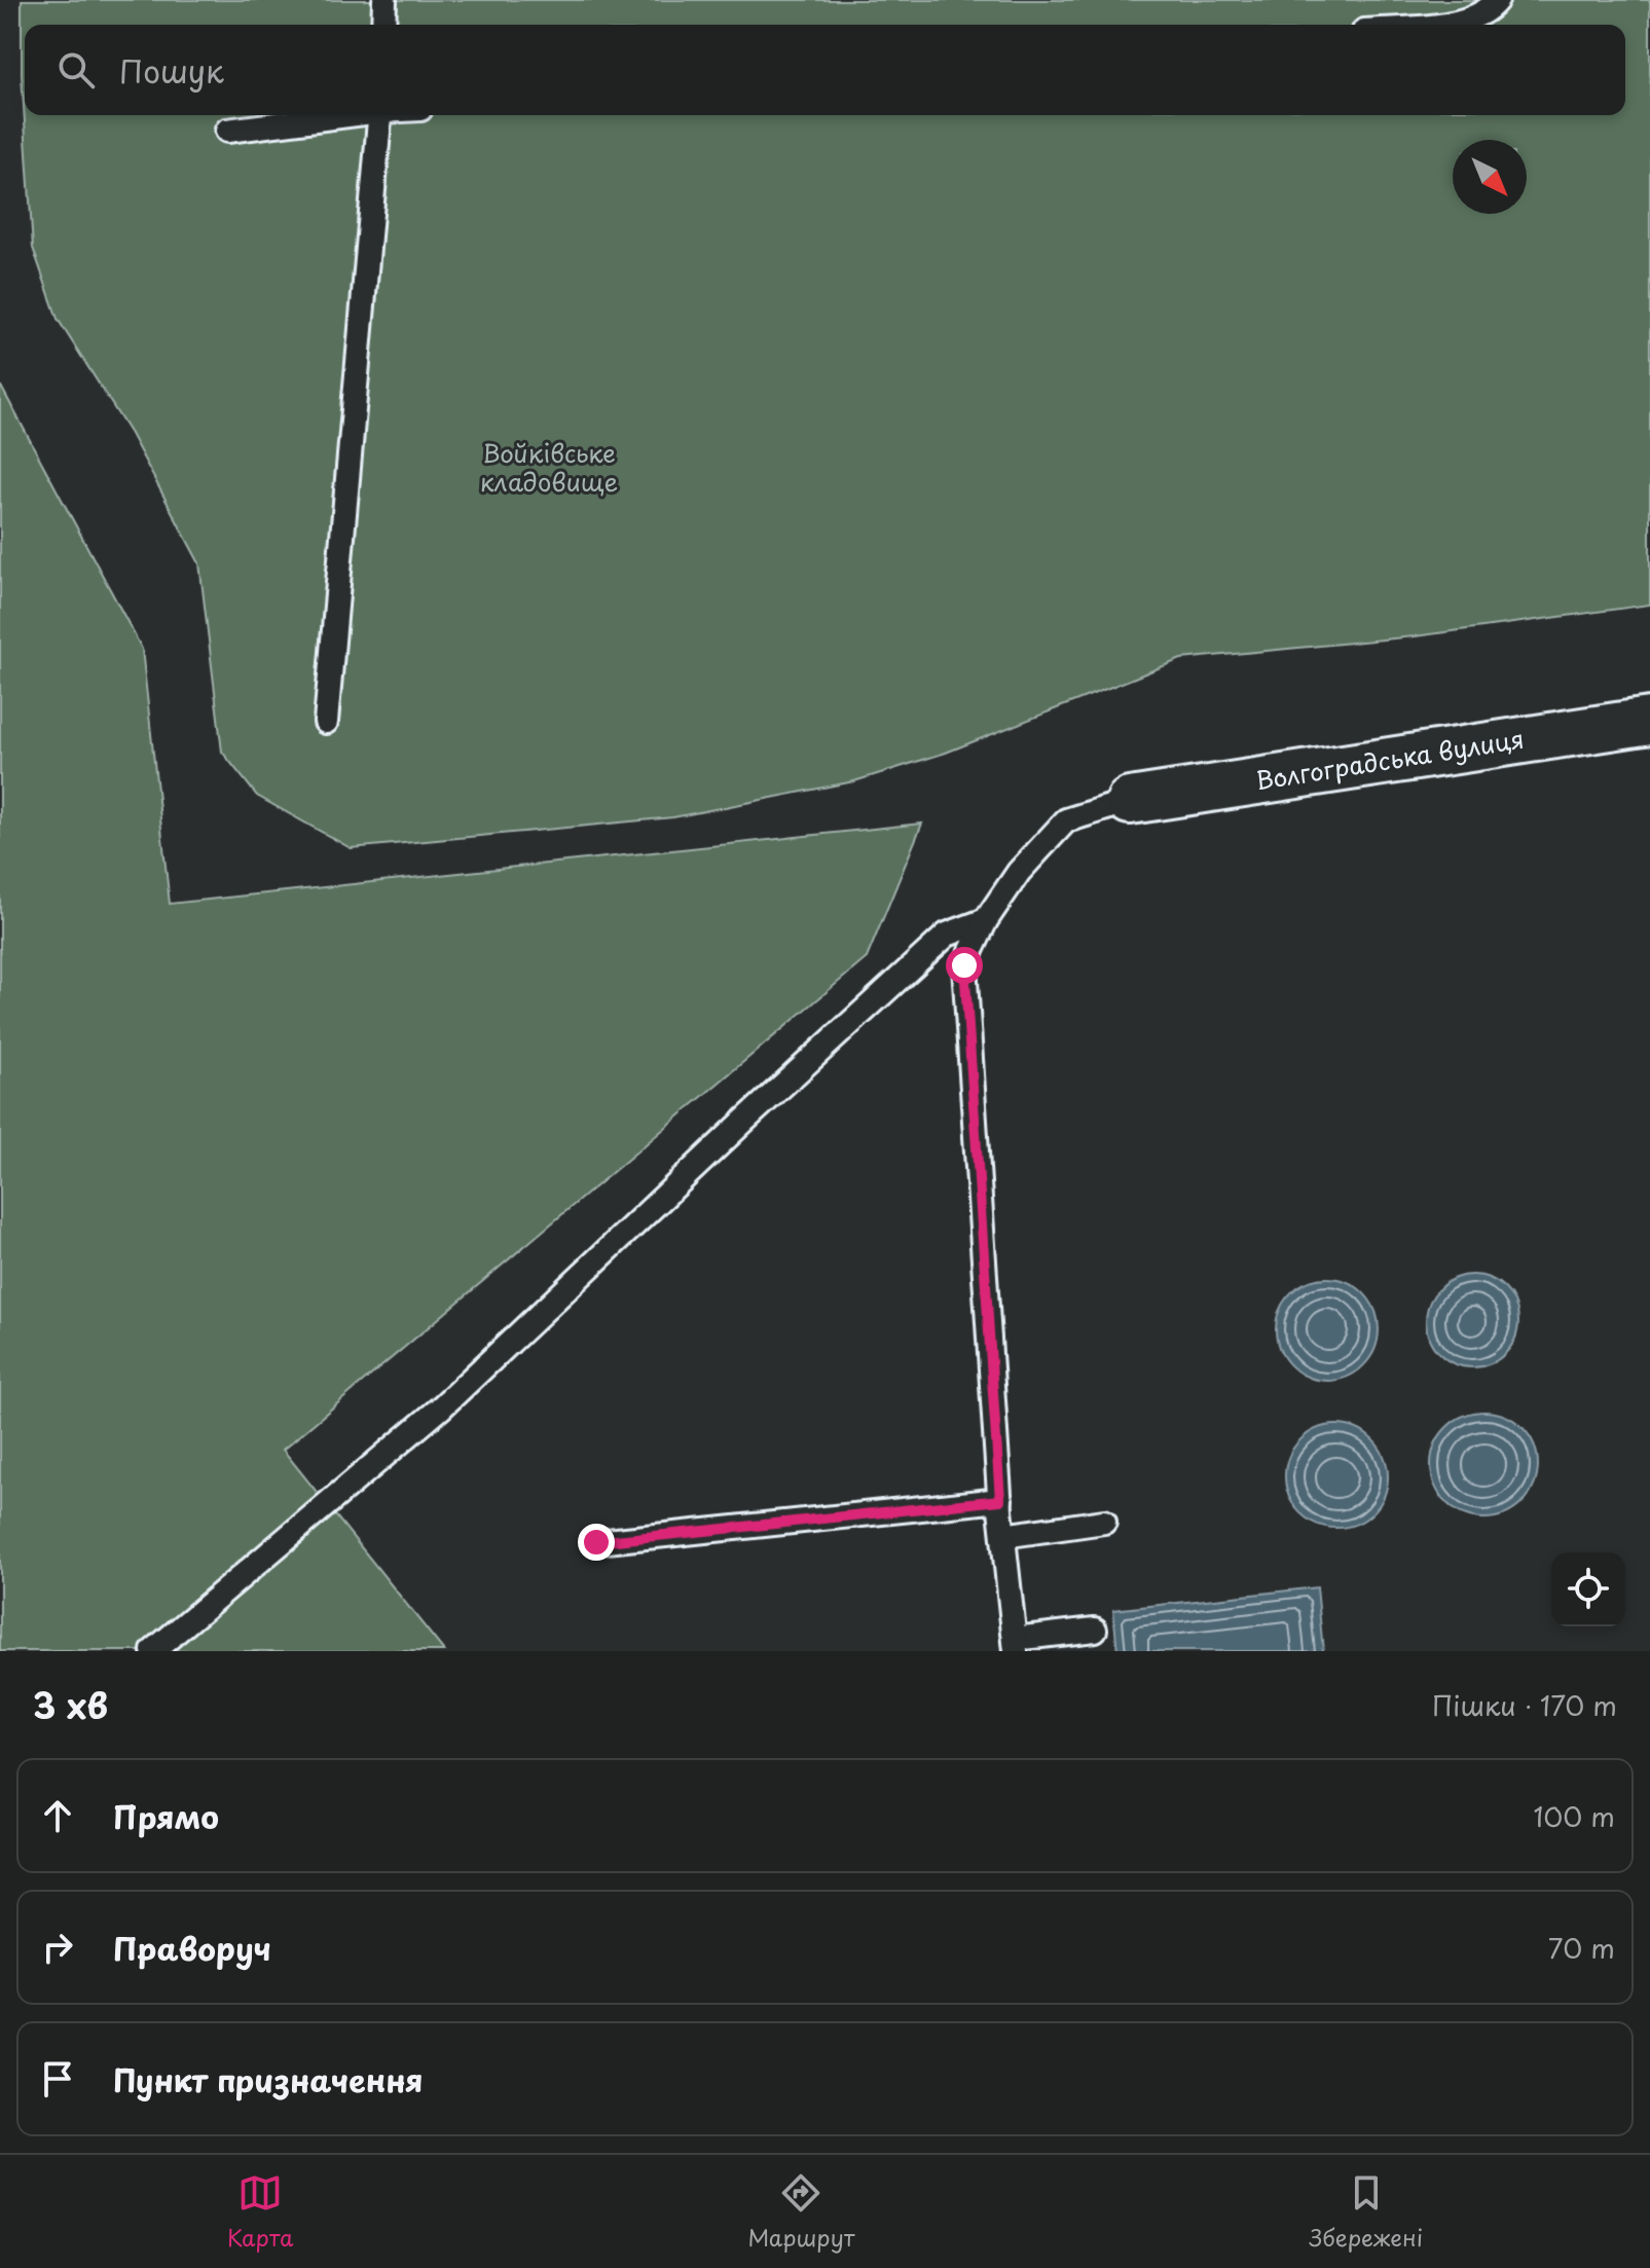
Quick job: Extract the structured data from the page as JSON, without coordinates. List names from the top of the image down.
{
  "streets": {
    "street": ["Волгоградська вулиця"]
  },
  "parks": ["Войківське кладовище"],
  "north": "bottom right",
  "page": {
    "search": "Пошук",
    "heading": ["3 хв", "Пішки · 170 m"],
    "list": [
      ["Прямо", "100 m"],
      ["Праворуч", "70 m"],
      "Пункт призначення"
    ],
    "nav": ["Карта", "Маршрут", "Збережені"]
  }
}
